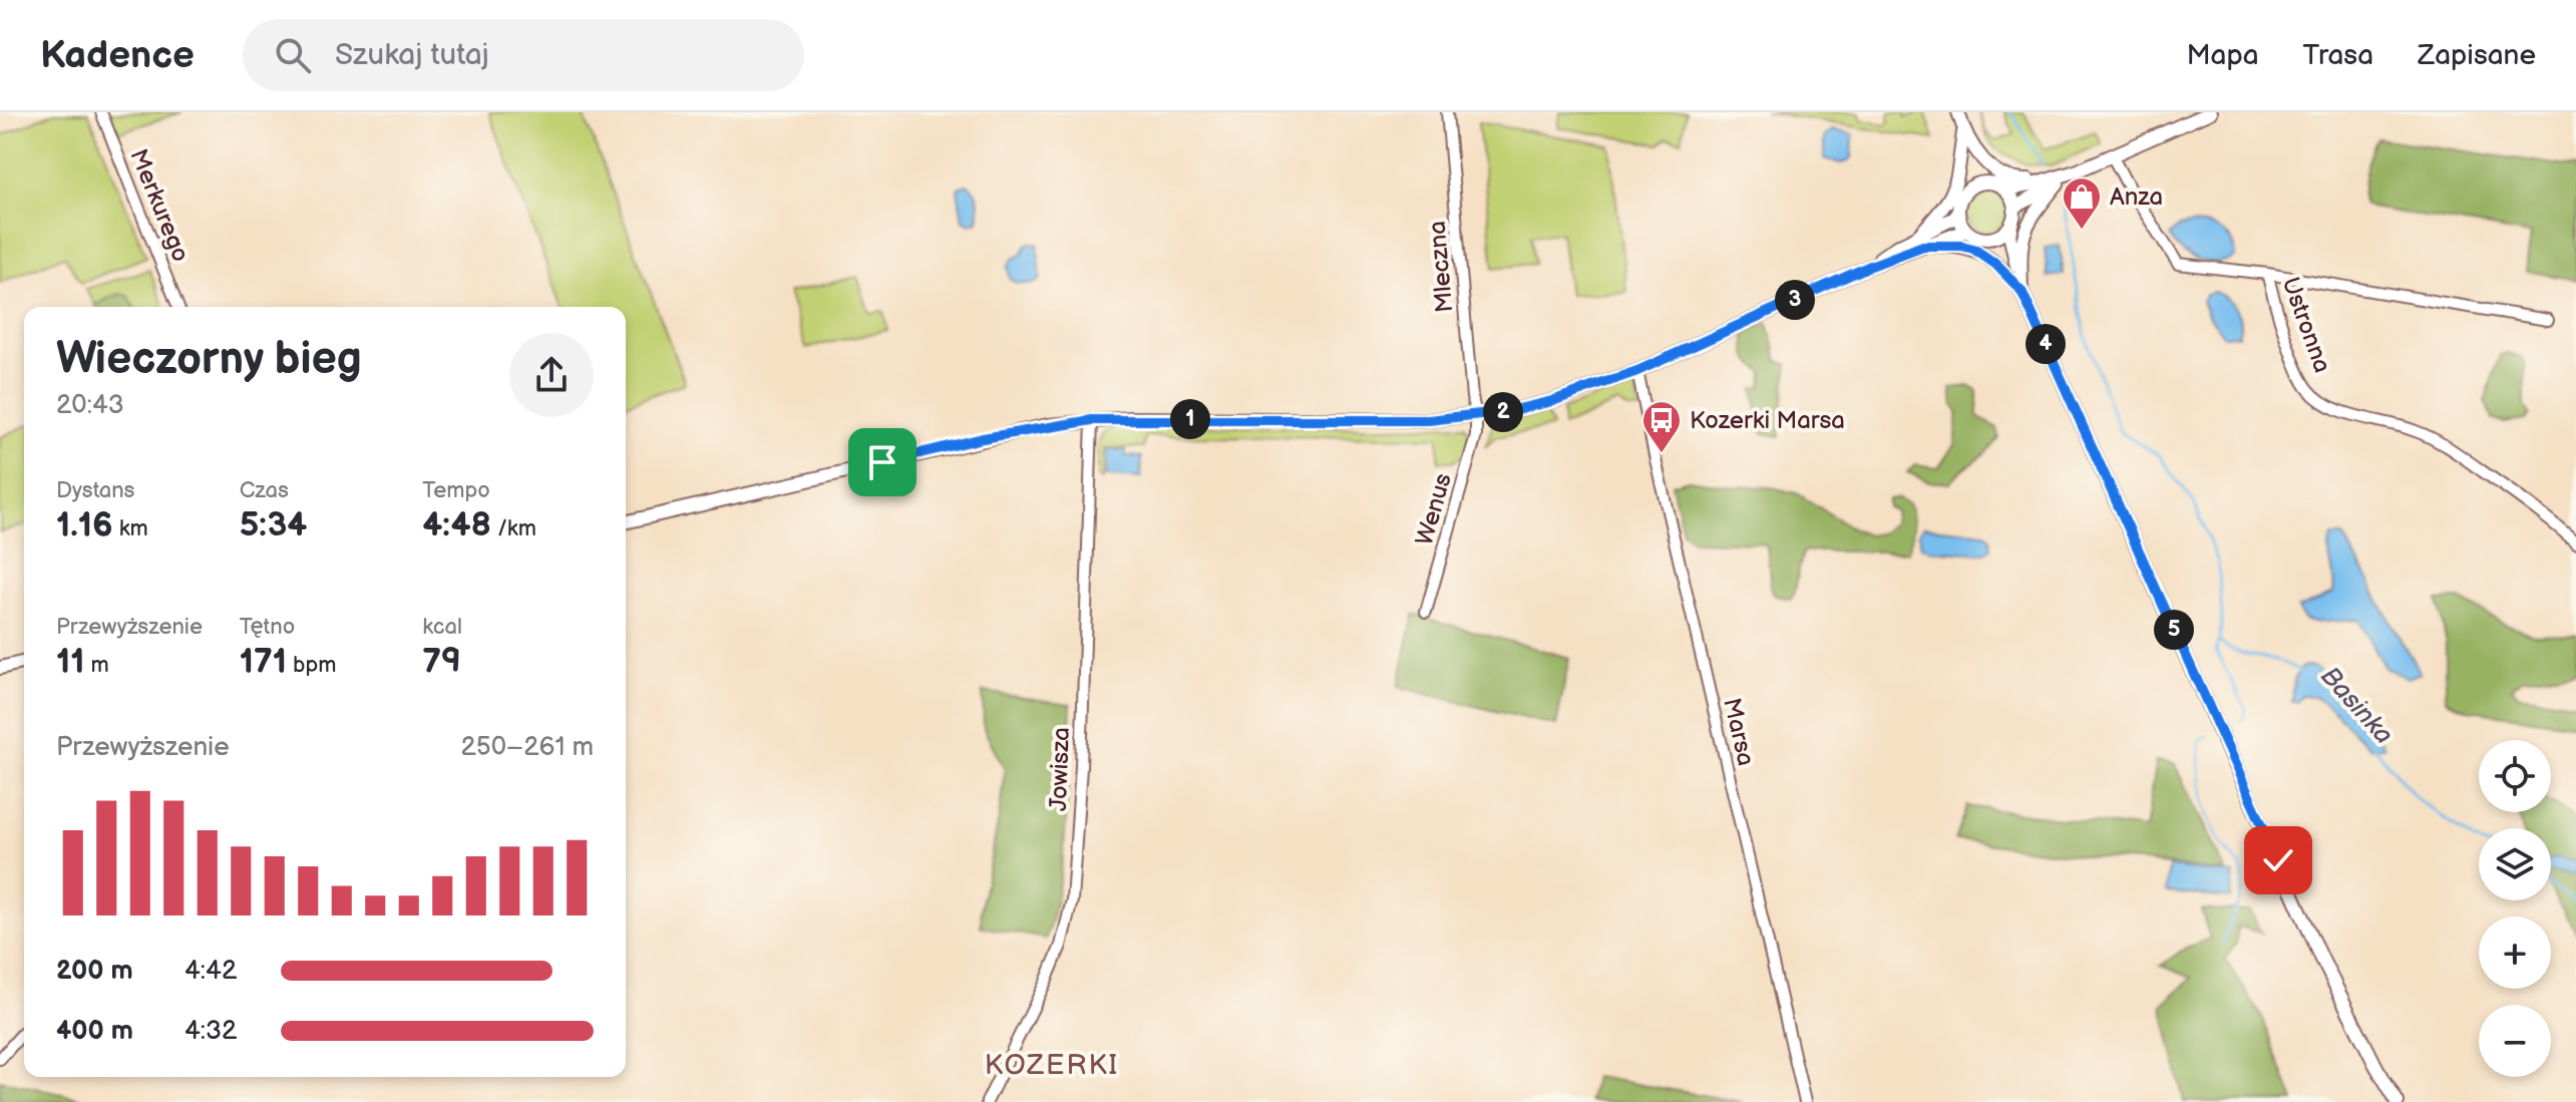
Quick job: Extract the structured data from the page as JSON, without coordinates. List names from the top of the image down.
{
  "streets": {
    "street": [
      "Merkurego",
      "Mleczna",
      "Ustronna",
      "Wenus",
      "Marsa",
      "Jowisza"
    ]
  },
  "crossings": [
    ["Mleczna", "Wenus"]
  ],
  "districts": ["KOZERKI"],
  "water": ["Basinka"],
  "places": {
    "shop": ["Anza"],
    "bus stop": ["Kozerki Marsa"]
  },
  "page": {
    "header": "Kadence",
    "search": "Szukaj tutaj",
    "nav": ["Mapa", "Trasa", "Zapisane"],
    "pins": [
      "3",
      "4",
      "2",
      "1",
      "5"
    ],
    "heading": ["Wieczorny bieg", "20:43"],
    "stats": [
      ["Dystans", "1.16 km"],
      ["Czas", "5:34"],
      ["Tempo", "4:48 /km"],
      ["Przewyższenie", "11 m"],
      ["Tętno", "171 bpm"],
      ["kcal", "79"]
    ],
    "chart": ["Przewyższenie", "250–261 m"],
    "map_buttons": ["+", "−"],
    "list": [
      {
        "name": "200 m",
        "note": "4:42"
      },
      {
        "name": "400 m",
        "note": "4:32"
      }
    ]
  }
}
